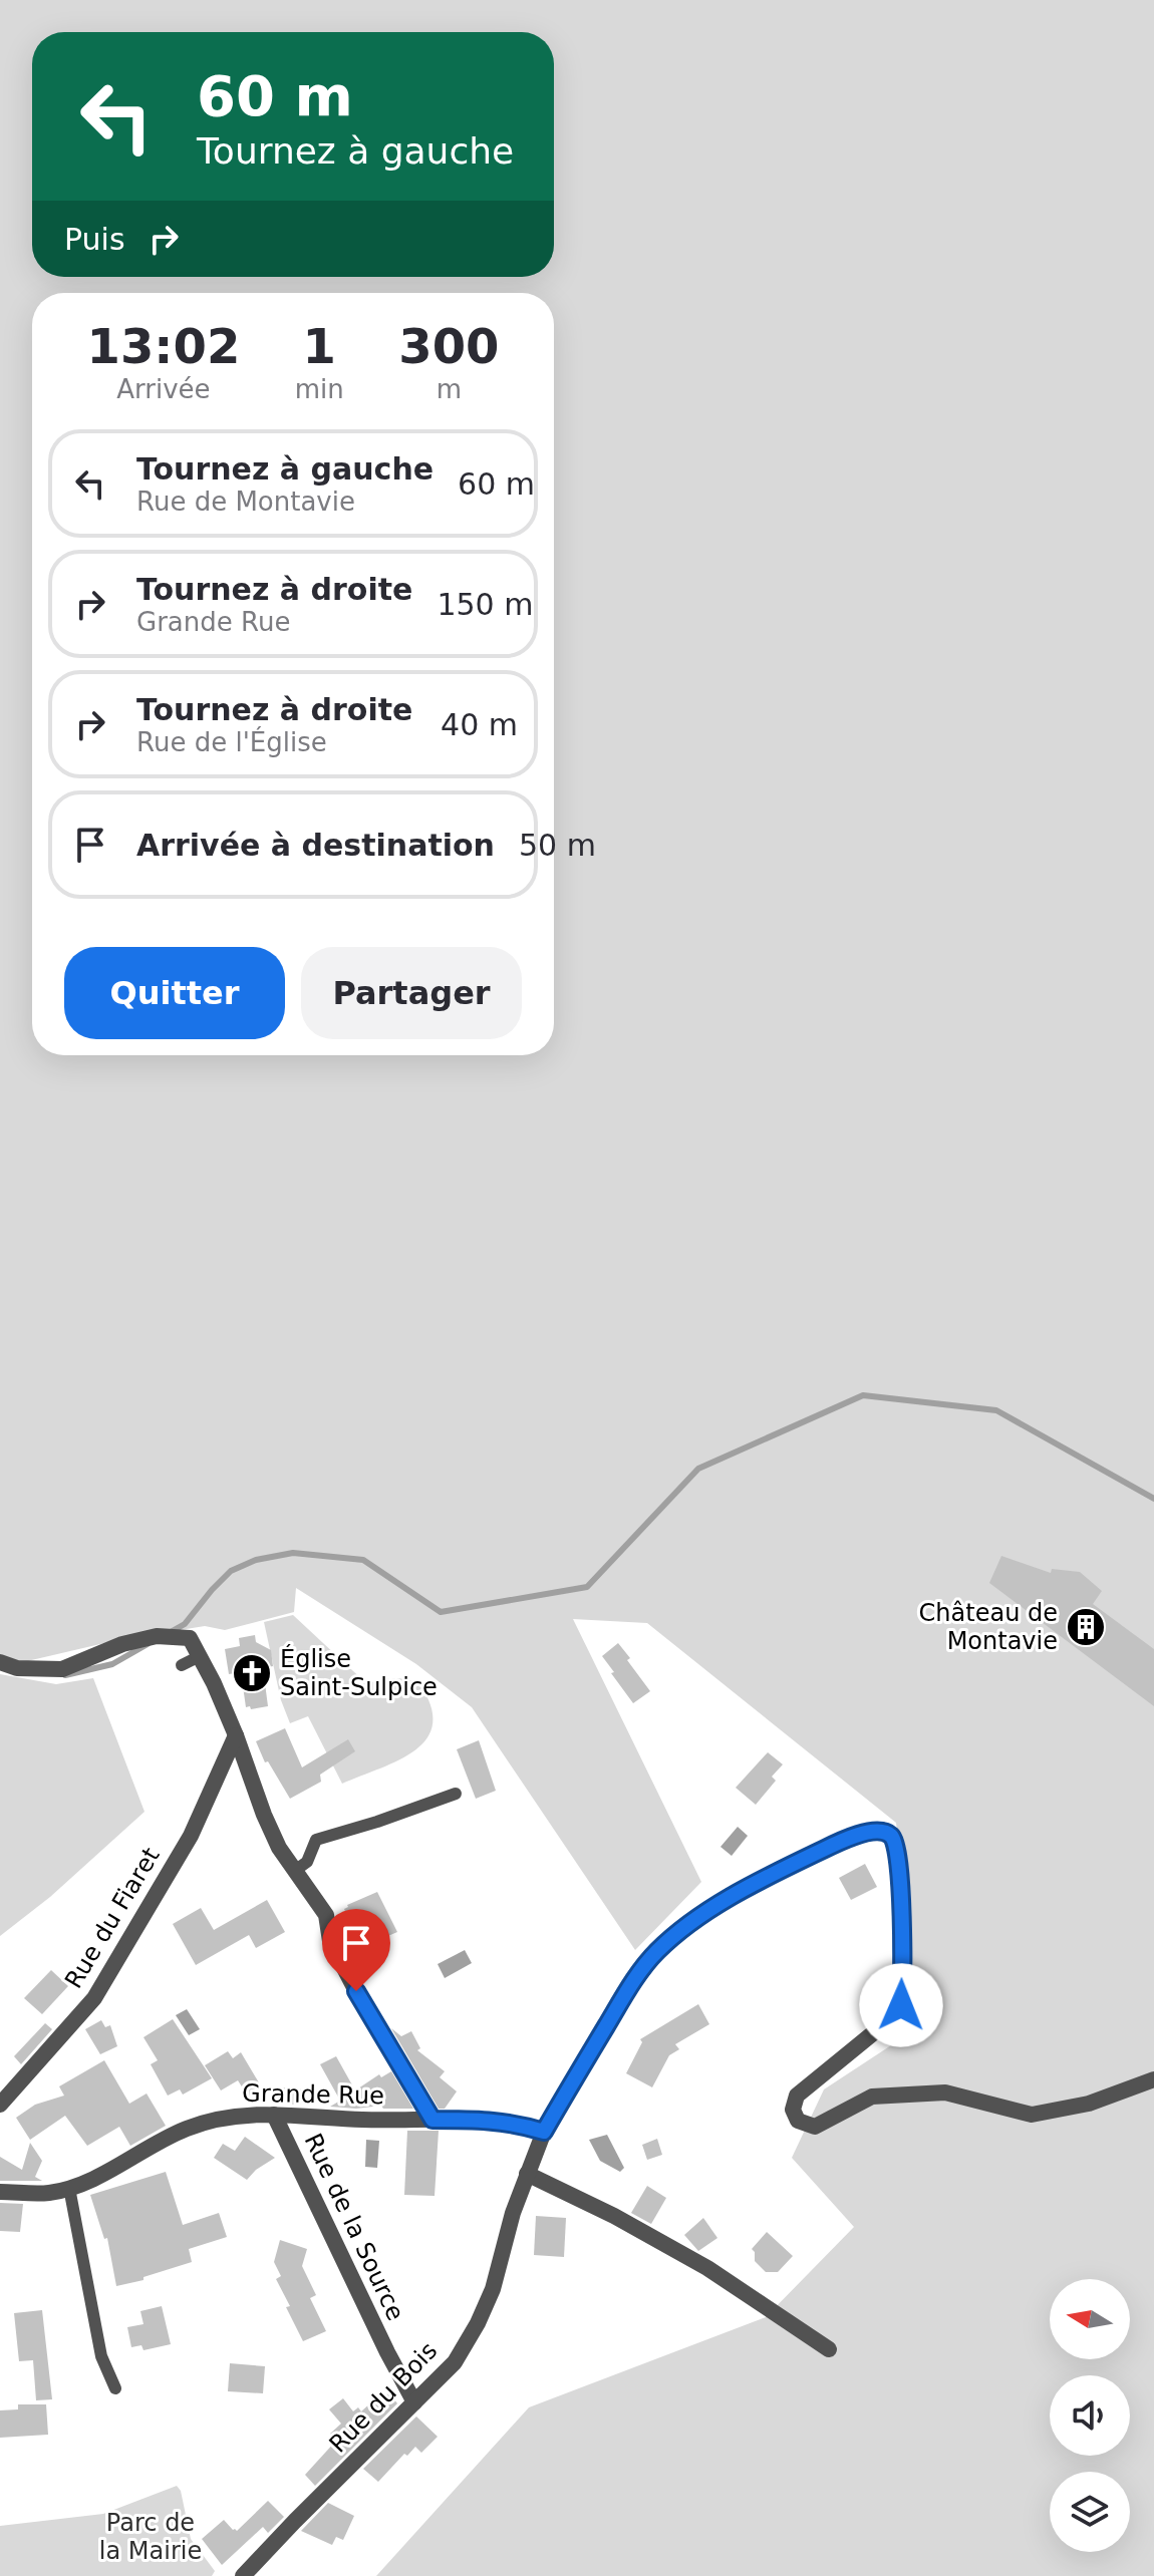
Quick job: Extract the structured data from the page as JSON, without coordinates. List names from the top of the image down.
{
  "streets": {
    "street": [
      "Rue du Fiaret",
      "Grande Rue",
      "Rue de la Source",
      "Rue du Bois"
    ]
  },
  "crossings": [
    ["Grande Rue", "Rue de la Source"],
    ["Grande Rue", "Rue du Bois"],
    ["Rue de la Source", "Rue du Bois"]
  ],
  "parks": ["Parc de la Mairie"],
  "places": {
    "building": ["Château de Montavie"],
    "church": ["Église Saint-Sulpice"]
  },
  "north": "left",
  "page": {
    "turn": ["60 m", "Tournez à gauche"],
    "then": "Puis",
    "eta": [
      "13:02",
      "Arrivée",
      "1",
      "min",
      "300",
      "m"
    ],
    "list": [
      {
        "name": "Tournez à gauche",
        "note": "Rue de Montavie",
        "value": "60 m"
      },
      {
        "name": "Tournez à droite",
        "note": "Grande Rue",
        "value": "150 m"
      },
      {
        "name": "Tournez à droite",
        "note": "Rue de l'Église",
        "value": "40 m"
      },
      {
        "name": "Arrivée à destination",
        "value": "50 m"
      }
    ],
    "buttons": ["Quitter", "Partager"]
  }
}
